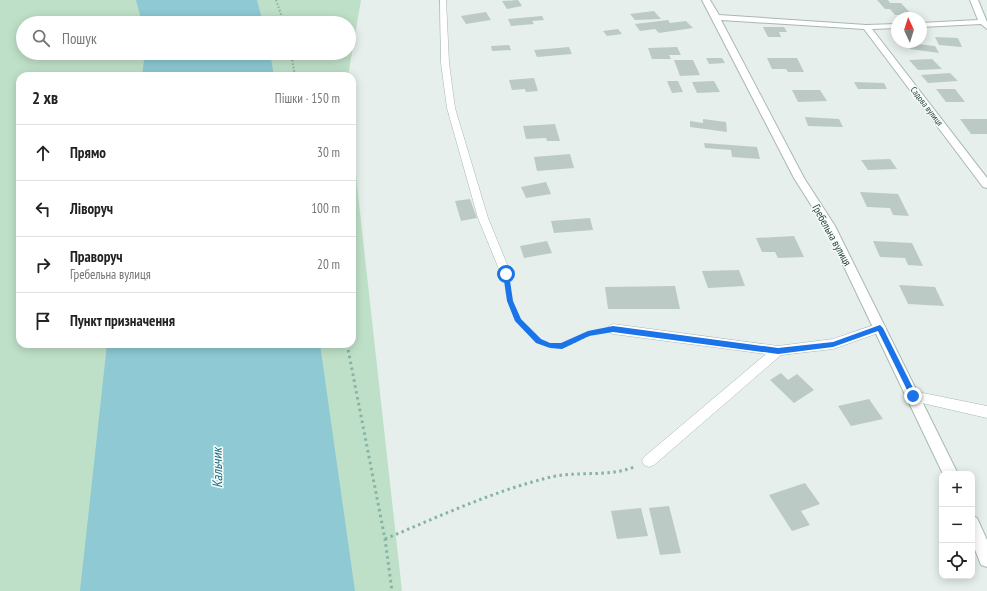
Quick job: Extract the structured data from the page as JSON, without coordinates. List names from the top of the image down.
{
  "streets": {
    "street": ["Садова вулиця", "Гребельна вулиця"]
  },
  "water": ["Кальчик"],
  "north": "top",
  "page": {
    "search": "Пошук",
    "heading": ["2 хв", "Пішки · 150 m"],
    "list": [
      ["Прямо", "30 m"],
      ["Ліворуч", "100 m"],
      ["Праворуч", "Гребельна вулиця", "20 m"],
      "Пункт призначення"
    ],
    "map_buttons": ["+", "−"]
  }
}
